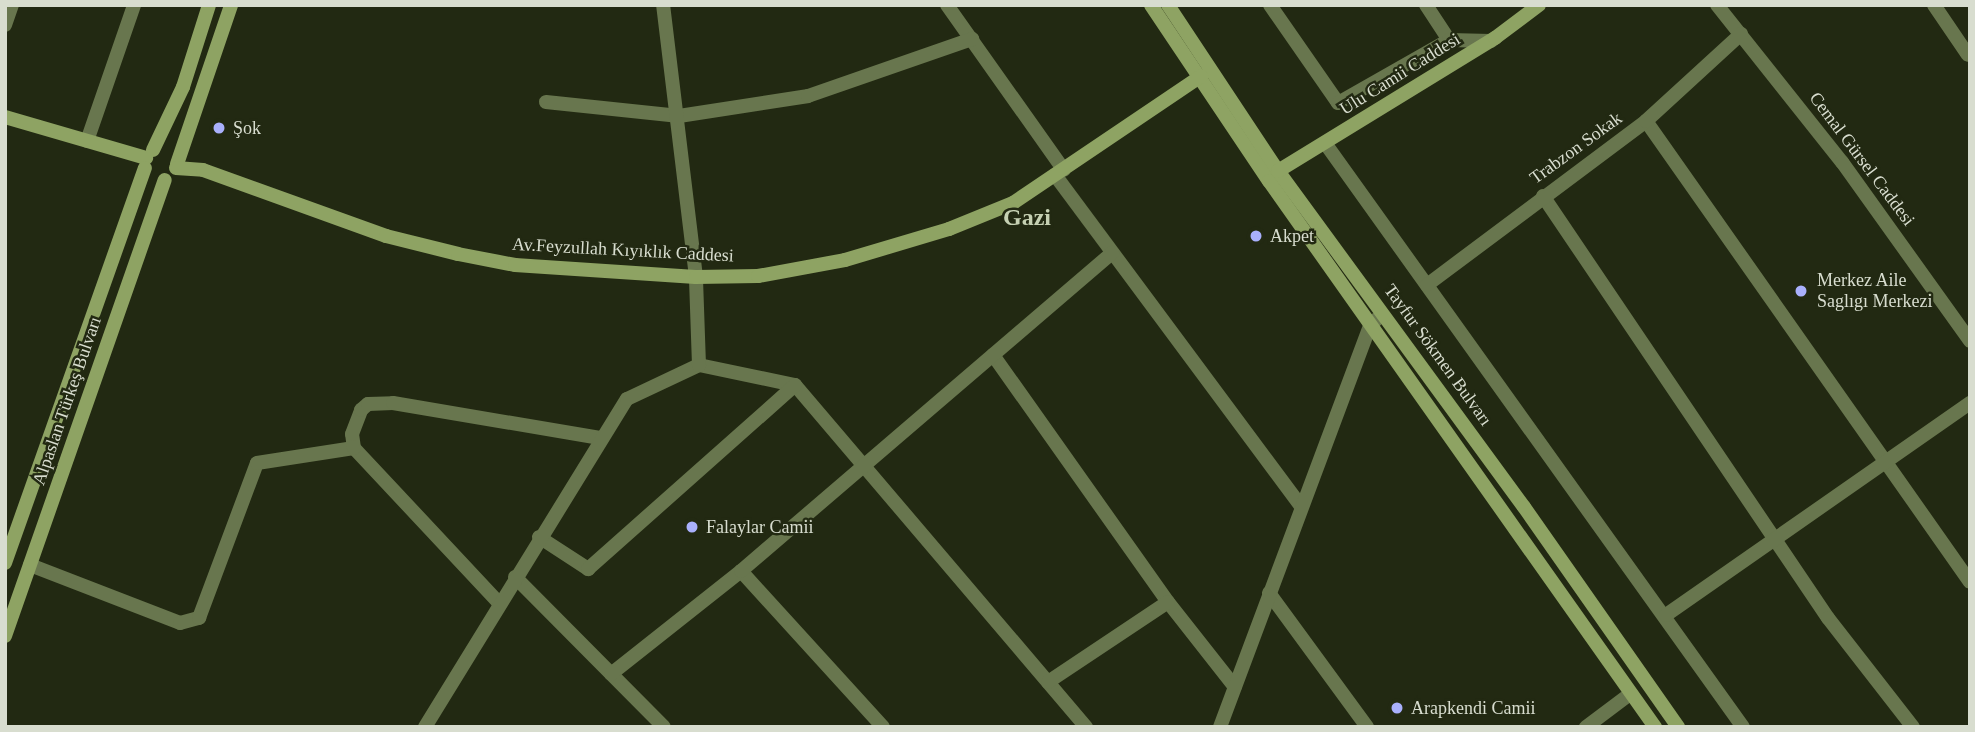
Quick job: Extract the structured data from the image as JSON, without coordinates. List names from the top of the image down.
{
  "streets": {
    "main road": [
      "Ulu Camii Caddesi",
      "Av.Feyzullah Kıyıklık Caddesi",
      "Tayfur Sökmen Bulvarı",
      "Alpaslan Türkeş Bulvarı"
    ],
    "street": ["Trabzon Sokak", "Cemal Gürsel Caddesi"]
  },
  "crossings": [
    ["Ulu Camii Caddesi", "Tayfur Sökmen Bulvarı"],
    ["Trabzon Sokak", "Cemal Gürsel Caddesi"],
    ["Av.Feyzullah Kıyıklık Caddesi", "Tayfur Sökmen Bulvarı"],
    ["Av.Feyzullah Kıyıklık Caddesi", "Alpaslan Türkeş Bulvarı"]
  ],
  "districts": ["Gazi"],
  "places": [
    "Şok",
    "Akpet",
    "Merkez Aile Saglıgı Merkezi",
    "Falaylar Camii",
    "Arapkendi Camii"
  ]
}
